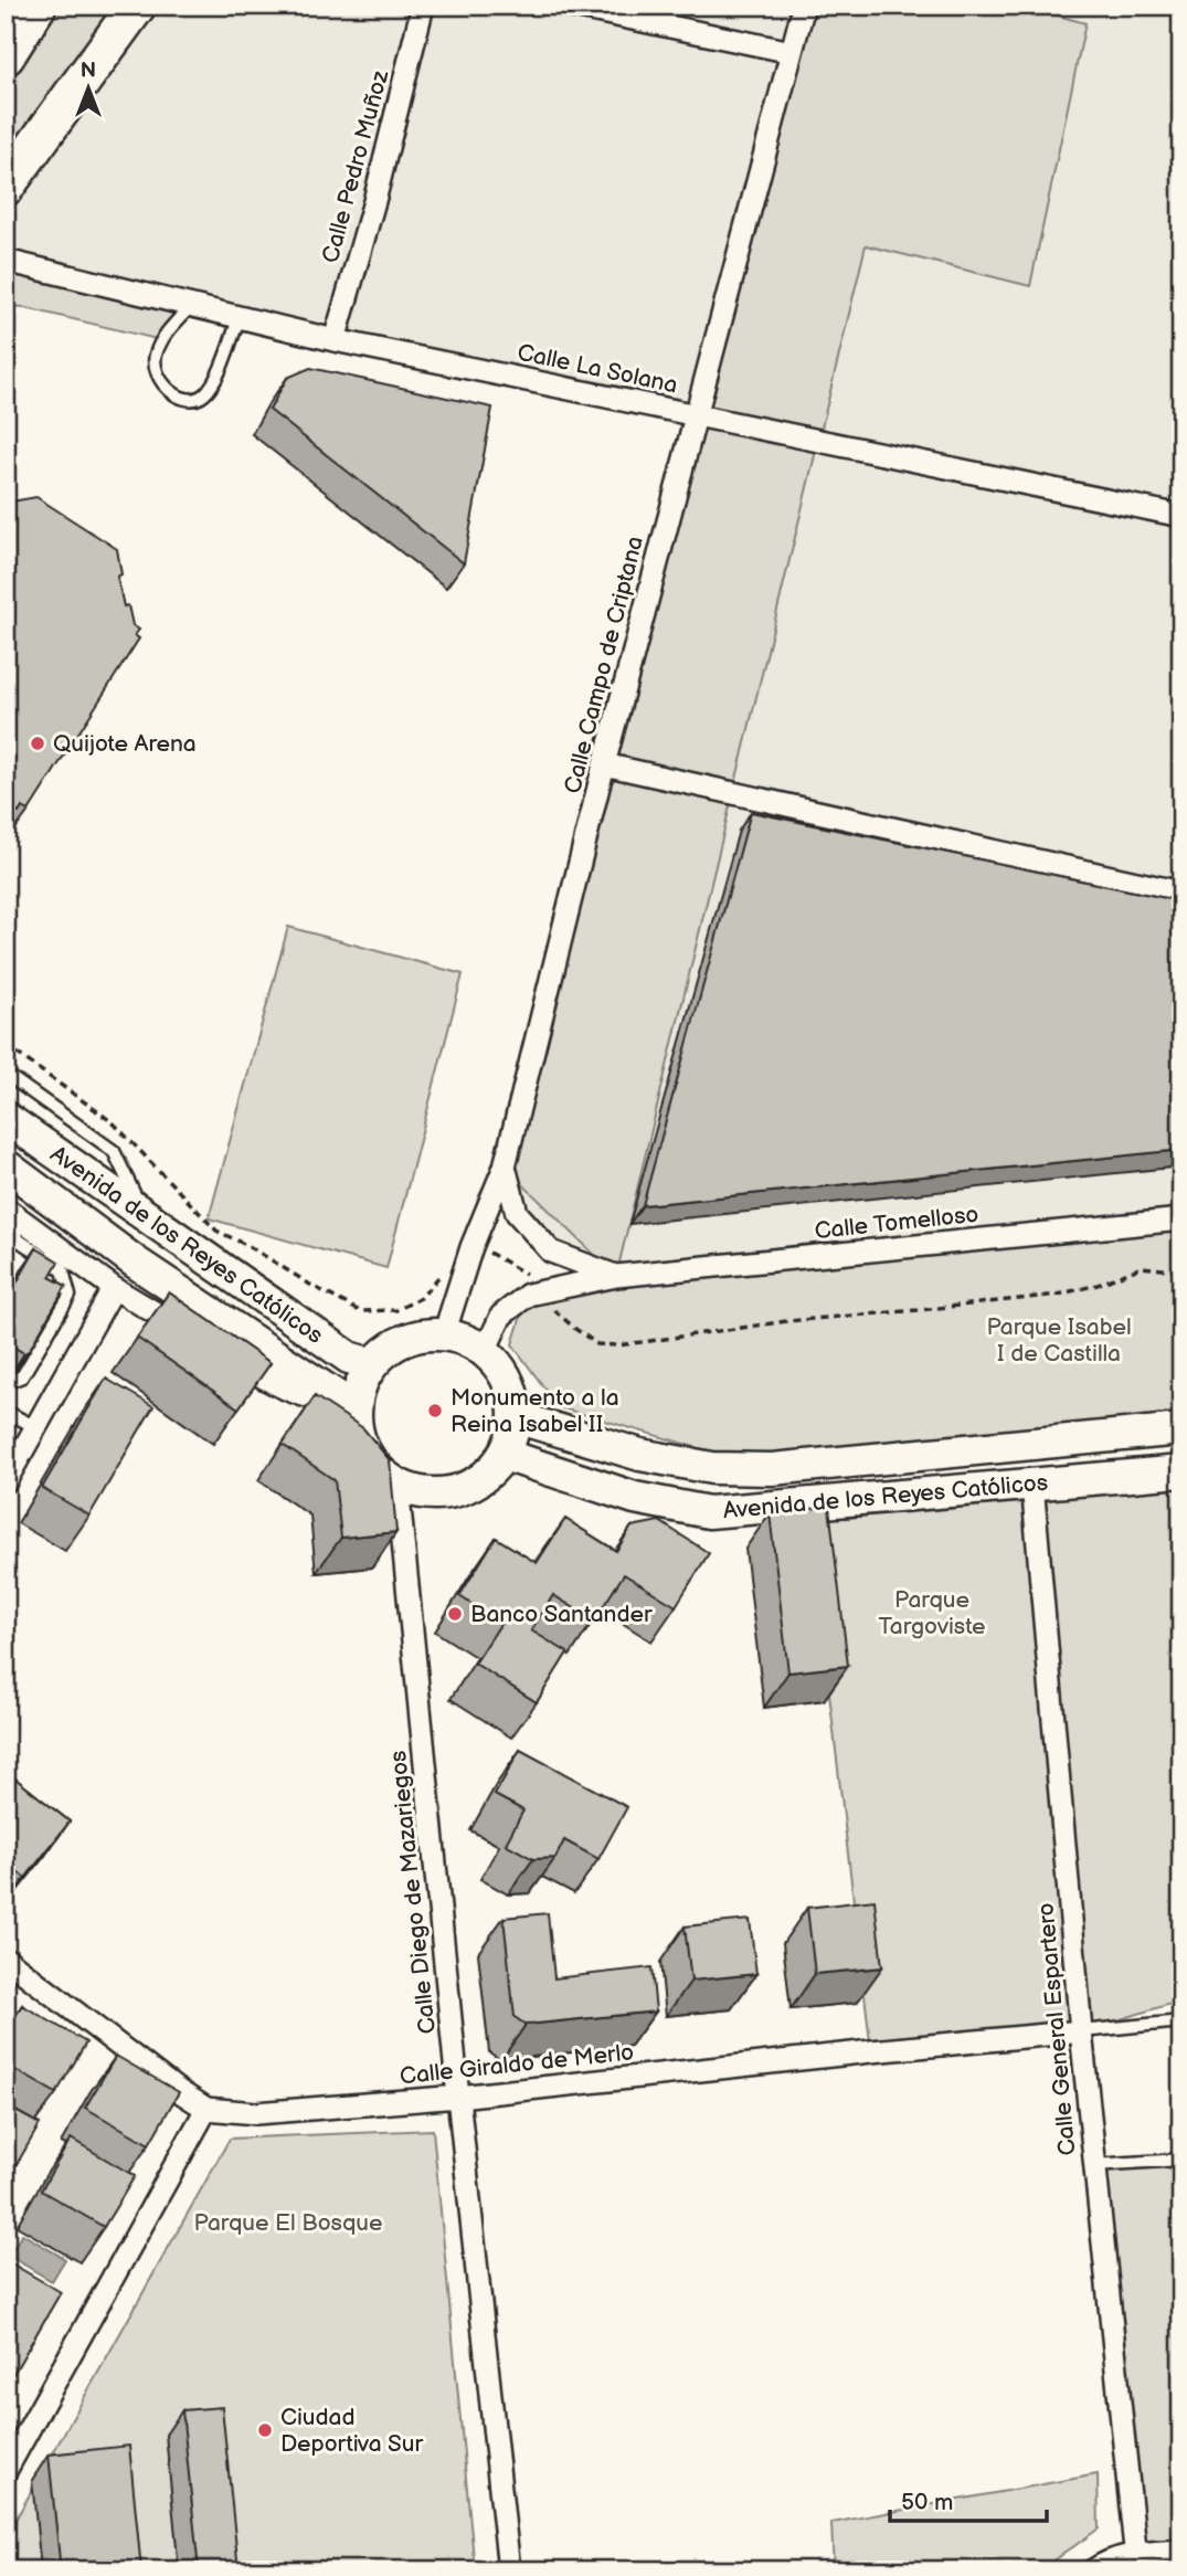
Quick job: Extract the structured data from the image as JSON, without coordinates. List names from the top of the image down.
{
  "streets": {
    "main road": ["Avenida de los Reyes Católicos"],
    "street": [
      "Calle Pedro Muñoz",
      "Calle La Solana",
      "Calle Campo de Criptana",
      "Calle Tomelloso",
      "Calle Diego de Mazariegos",
      "Calle General Espartero",
      "Calle Giraldo de Merlo"
    ]
  },
  "crossings": [
    ["Calle Pedro Muñoz", "Calle La Solana"],
    ["Calle La Solana", "Calle Campo de Criptana"],
    ["Calle Campo de Criptana", "Calle Tomelloso"],
    ["Calle Campo de Criptana", "Avenida de los Reyes Católicos"],
    ["Calle Campo de Criptana", "Calle Diego de Mazariegos"],
    ["Calle Tomelloso", "Avenida de los Reyes Católicos"],
    ["Calle Tomelloso", "Calle Diego de Mazariegos"],
    ["Avenida de los Reyes Católicos", "Calle Diego de Mazariegos"],
    ["Avenida de los Reyes Católicos", "Calle General Espartero"],
    ["Calle Diego de Mazariegos", "Calle Giraldo de Merlo"],
    ["Calle General Espartero", "Calle Giraldo de Merlo"]
  ],
  "parks": ["Parque Isabel I de Castilla", "Parque Targoviste", "Parque El Bosque"],
  "places": [
    "Quijote Arena",
    "Monumento a la Reina Isabel II",
    "Banco Santander",
    "Ciudad Deportiva Sur"
  ],
  "scale_bar": "50 m",
  "north": "top"
}
